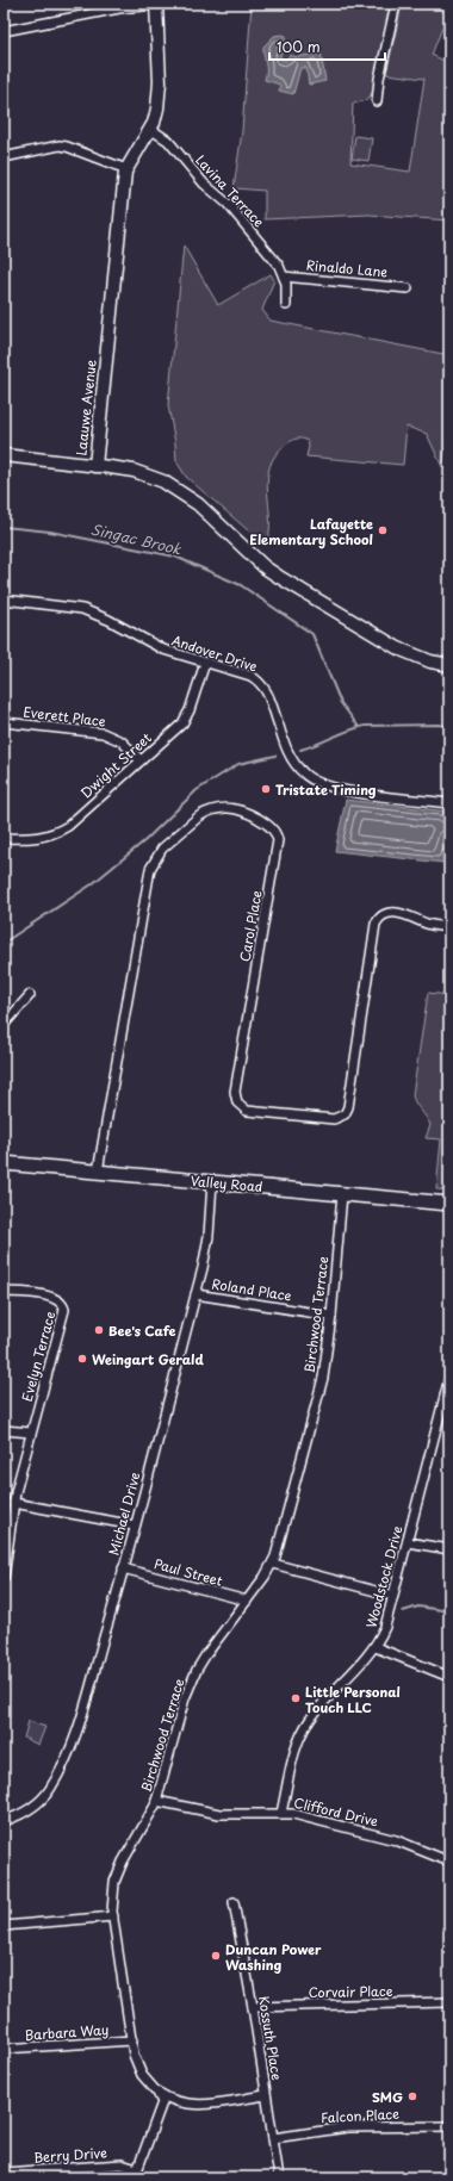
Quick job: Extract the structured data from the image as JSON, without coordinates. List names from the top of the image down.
{
  "streets": {
    "main road": ["Valley Road"],
    "street": [
      "Lavina Terrace",
      "Rinaldo Lane",
      "Laauwe Avenue",
      "Andover Drive",
      "Everett Place",
      "Dwight Street",
      "Carol Place",
      "Roland Place",
      "Birchwood Terrace",
      "Evelyn Terrace",
      "Michael Drive",
      "Paul Street",
      "Woodstock Drive",
      "Clifford Drive",
      "Corvair Place",
      "Barbara Way",
      "Kossuth Place",
      "Falcon Place",
      "Berry Drive"
    ]
  },
  "crossings": [
    ["Lavina Terrace", "Rinaldo Lane"],
    ["Lavina Terrace", "Laauwe Avenue"],
    ["Andover Drive", "Dwight Street"],
    ["Everett Place", "Dwight Street"],
    ["Carol Place", "Valley Road"],
    ["Valley Road", "Birchwood Terrace"],
    ["Valley Road", "Michael Drive"],
    ["Roland Place", "Birchwood Terrace"],
    ["Roland Place", "Michael Drive"],
    ["Birchwood Terrace", "Paul Street"],
    ["Birchwood Terrace", "Clifford Drive"],
    ["Birchwood Terrace", "Barbara Way"],
    ["Michael Drive", "Paul Street"],
    ["Woodstock Drive", "Clifford Drive"],
    ["Corvair Place", "Kossuth Place"],
    ["Kossuth Place", "Falcon Place"]
  ],
  "water": ["Singac Brook"],
  "places": [
    "Lafayette Elementary School",
    "Tristate Timing",
    "Bee's Cafe",
    "Weingart Gerald",
    "Little Personal Touch LLC",
    "Duncan Power Washing",
    "SMG"
  ],
  "scale_bar": "100 m"
}
